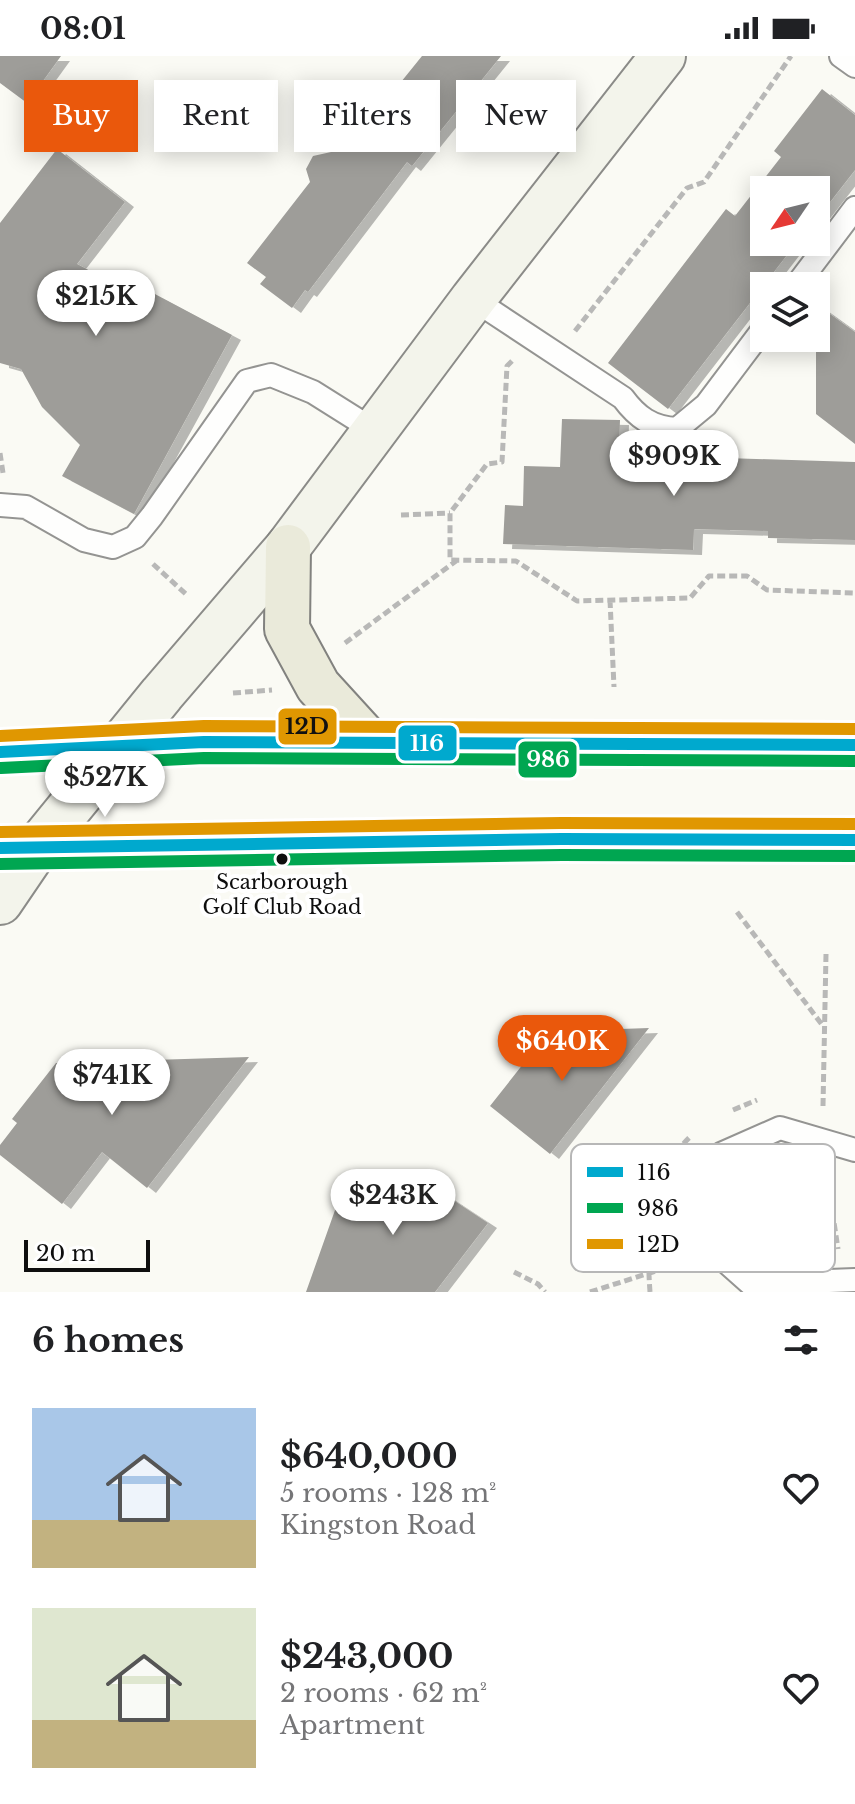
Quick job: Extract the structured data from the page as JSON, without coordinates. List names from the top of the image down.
{
  "places": ["Scarborough Golf Club Road"],
  "lines": ["transit line 12D", "transit line 116", "transit line 986"],
  "legend": ["116", "986", "12D"],
  "scale_bar": "20 m",
  "north": "bottom left",
  "page": {
    "status": "08:01",
    "chip": [
      "Buy",
      "Rent",
      "Filters",
      "New"
    ],
    "price": [
      "$215K",
      "$909K",
      "$527K",
      "$640K",
      "$741K",
      "$243K"
    ],
    "scale": "20 m",
    "heading": "6 homes",
    "list": [
      {
        "name": "$640,000",
        "note": "5 rooms · 128 m² · Kingston Road"
      },
      {
        "name": "$243,000",
        "note": "2 rooms · 62 m² · Apartment"
      }
    ]
  }
}
